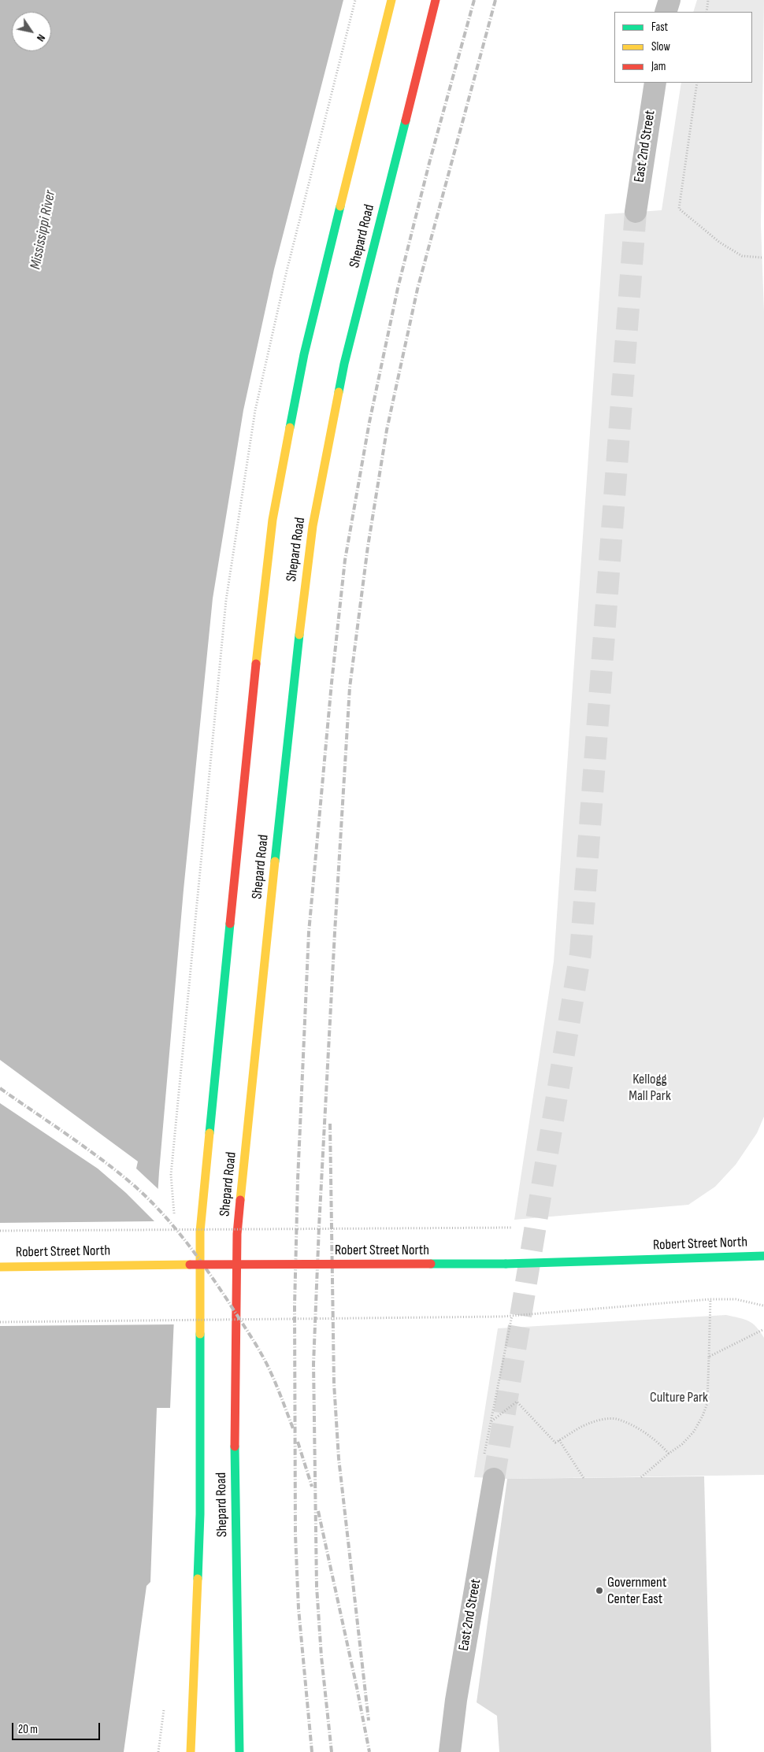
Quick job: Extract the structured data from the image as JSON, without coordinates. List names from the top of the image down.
{
  "streets": {
    "main road": ["Shepard Road", "Robert Street North"],
    "street": ["East 2nd Street"]
  },
  "water": ["Mississippi River"],
  "parks": ["Kellogg Mall Park", "Culture Park"],
  "places": ["Government Center East"],
  "legend": ["Fast", "Slow", "Jam"],
  "scale_bar": "20 m",
  "north": "bottom right"
}
